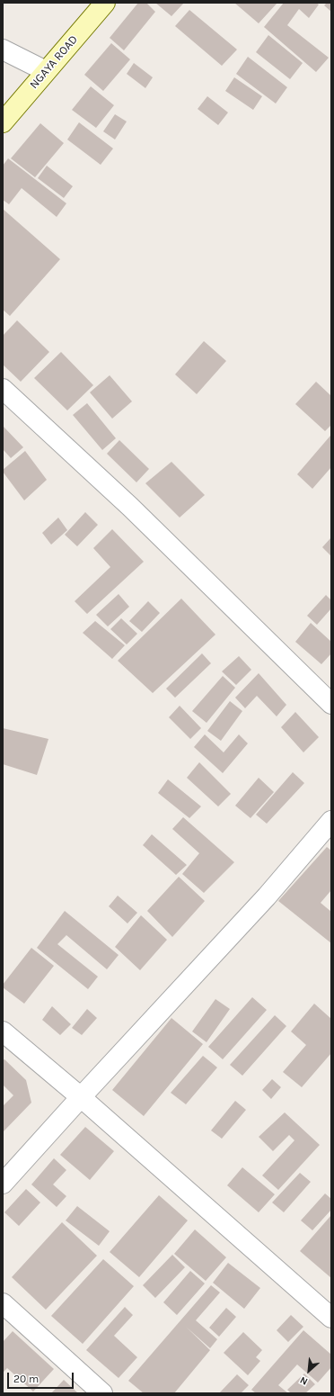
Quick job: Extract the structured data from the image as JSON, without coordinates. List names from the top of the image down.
{
  "streets": {
    "street": ["NGAYA ROAD"]
  },
  "scale_bar": "20 m",
  "north": "bottom left"
}
